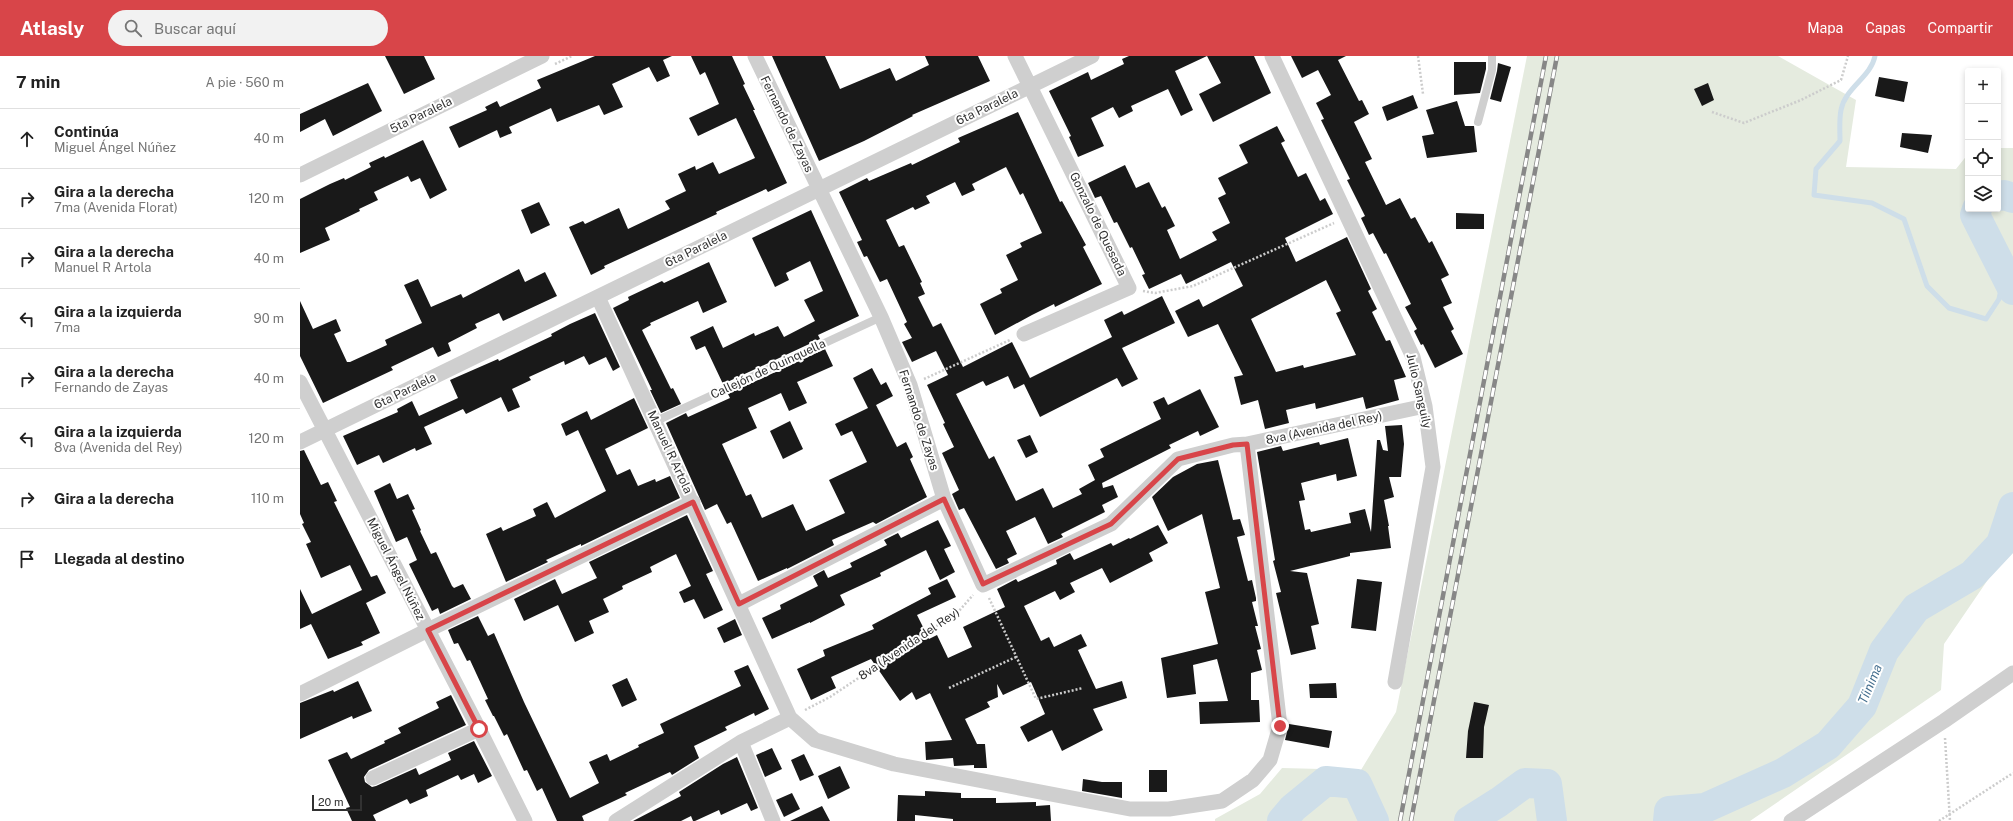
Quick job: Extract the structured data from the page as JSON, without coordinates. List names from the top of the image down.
{
  "streets": {
    "street": [
      "6ta Paralela",
      "5ta Paralela",
      "Fernando de Zayas",
      "Gonzalo de Quesada",
      "Julio Sanguily",
      "8va (Avenida del Rey)",
      "Manuel R Artola",
      "Miguel Ángel Núñez"
    ],
    "lane": ["Callejón de Quinquella"]
  },
  "crossings": [
    ["6ta Paralela", "Fernando de Zayas"],
    ["6ta Paralela", "Gonzalo de Quesada"],
    ["6ta Paralela", "Manuel R Artola"],
    ["6ta Paralela", "Miguel Ángel Núñez"],
    ["Fernando de Zayas", "Callejón de Quinquella"],
    ["Fernando de Zayas", "8va (Avenida del Rey)"],
    ["Callejón de Quinquella", "Manuel R Artola"],
    ["Julio Sanguily", "8va (Avenida del Rey)"],
    ["8va (Avenida del Rey)", "Manuel R Artola"]
  ],
  "water": ["Tíinima"],
  "scale_bar": "20 m",
  "page": {
    "header": "Atlasly",
    "search": "Buscar aquí",
    "nav": ["Mapa", "Capas", "Compartir"],
    "heading": ["7 min", "A pie · 560 m"],
    "map_buttons": ["+", "−"],
    "list": [
      ["Continúa", "Miguel Ángel Núñez", "40 m"],
      ["Gira a la derecha", "7ma (Avenida Florat)", "120 m"],
      ["Gira a la derecha", "Manuel R Artola", "40 m"],
      ["Gira a la izquierda", "7ma", "90 m"],
      ["Gira a la derecha", "Fernando de Zayas", "40 m"],
      ["Gira a la izquierda", "8va (Avenida del Rey)", "120 m"],
      ["Gira a la derecha", "110 m"],
      "Llegada al destino"
    ],
    "scale": "20 m"
  }
}
